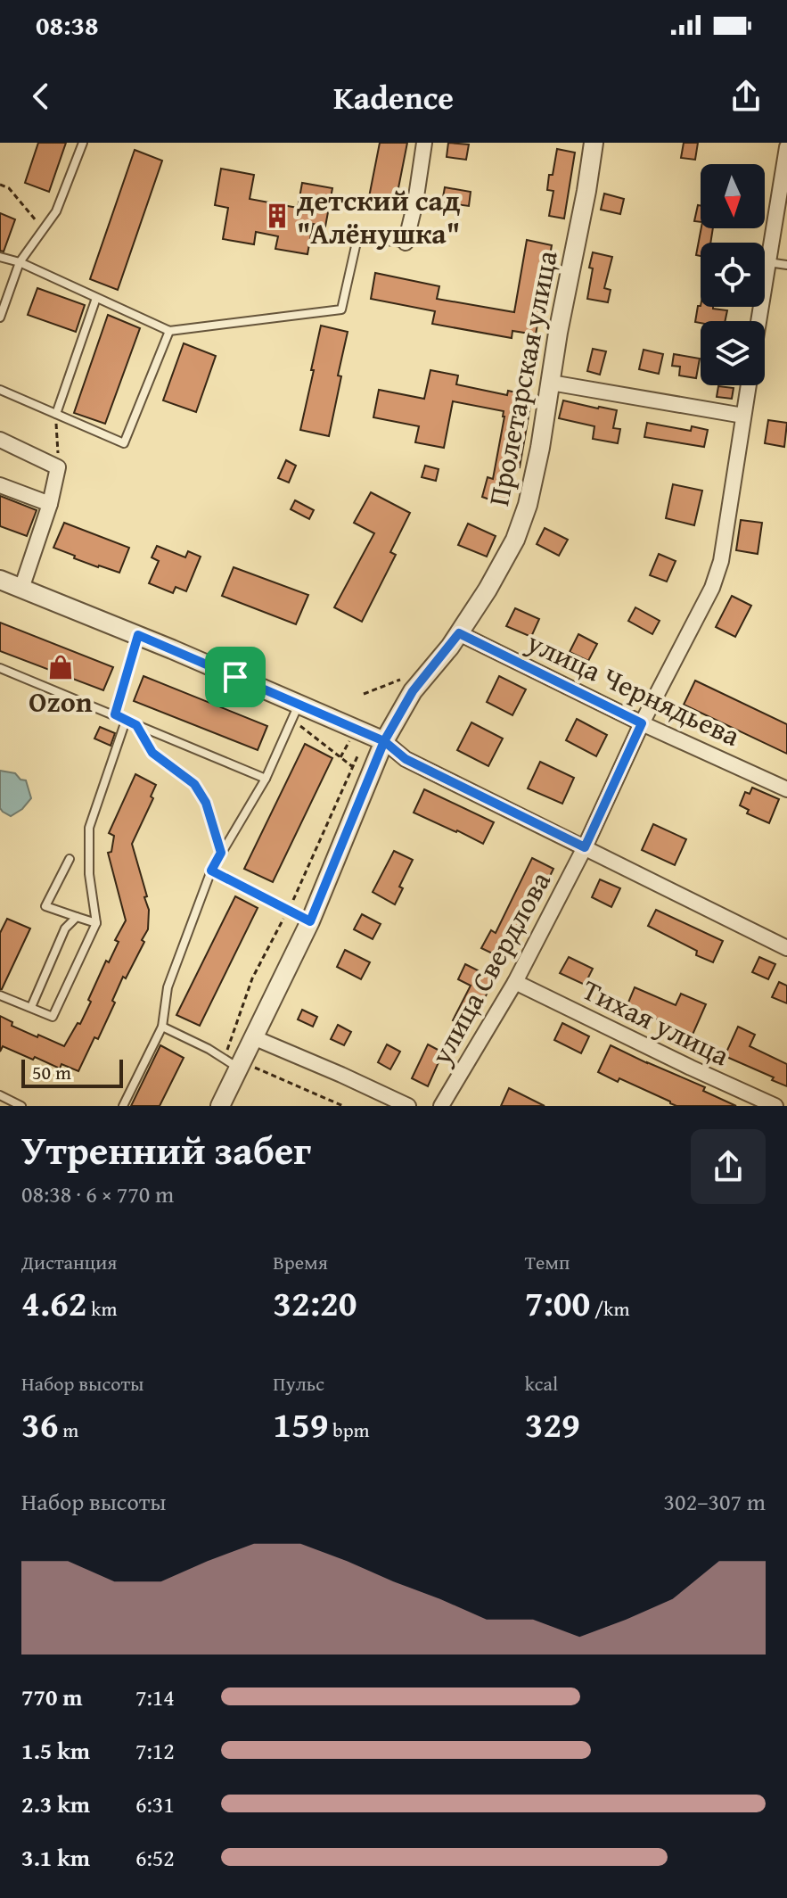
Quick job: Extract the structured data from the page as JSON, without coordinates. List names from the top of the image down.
{
  "streets": {
    "street": [
      "Пролетарская улица",
      "улица Чернядьева",
      "улица Свердлова",
      "Тихая улица"
    ]
  },
  "crossings": [
    ["Пролетарская улица", "улица Чернядьева"],
    ["улица Чернядьева", "улица Свердлова"],
    ["улица Свердлова", "Тихая улица"]
  ],
  "places": {
    "building": ["детский сад \"Алёнушка\""],
    "shop": ["Ozon"]
  },
  "scale_bar": "50 m",
  "north": "bottom",
  "page": {
    "status": "08:38",
    "header": "Kadence",
    "scale": "50 m",
    "heading": ["Утренний забег", "08:38 · 6 × 770 m"],
    "stats": [
      ["Дистанция", "4.62 km"],
      ["Время", "32:20"],
      ["Темп", "7:00 /km"],
      ["Набор высоты", "36 m"],
      ["Пульс", "159 bpm"],
      ["kcal", "329"]
    ],
    "chart": ["Набор высоты", "302–307 m"],
    "list": [
      {
        "name": "770 m",
        "note": "7:14"
      },
      {
        "name": "1.5 km",
        "note": "7:12"
      },
      {
        "name": "2.3 km",
        "note": "6:31"
      },
      {
        "name": "3.1 km",
        "note": "6:52"
      }
    ]
  }
}
